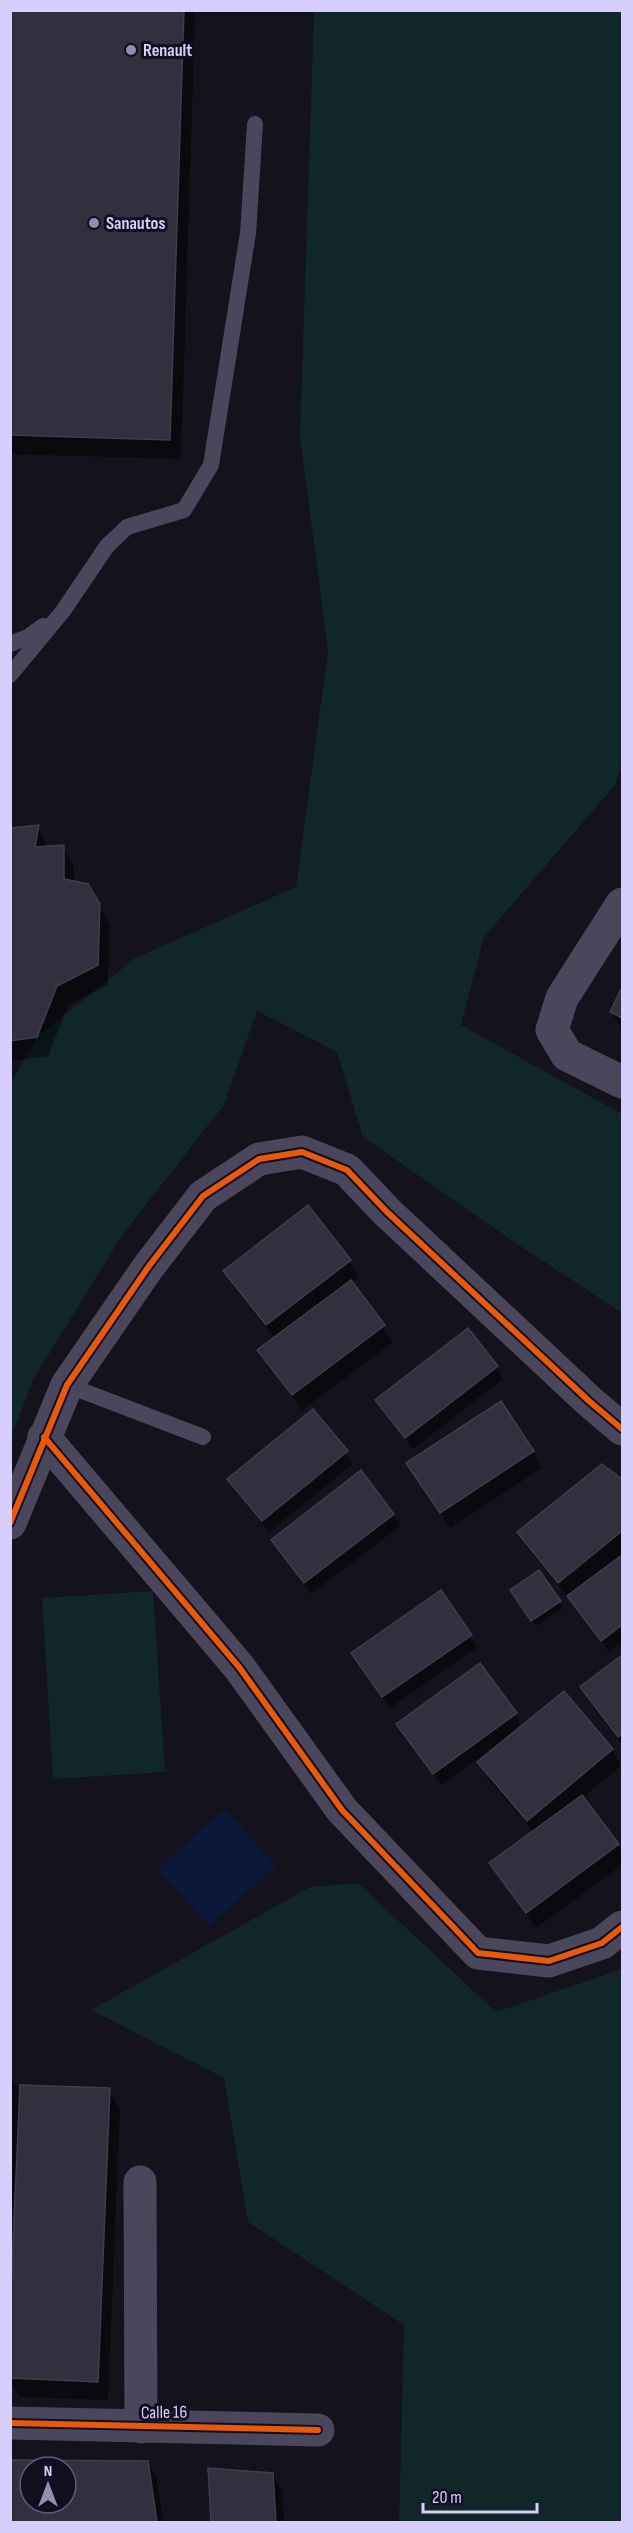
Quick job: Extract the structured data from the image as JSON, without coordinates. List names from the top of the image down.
{
  "streets": {
    "street": ["Calle 16"]
  },
  "places": ["Renault", "Sanautos"],
  "scale_bar": "20 m",
  "north": "top"
}
